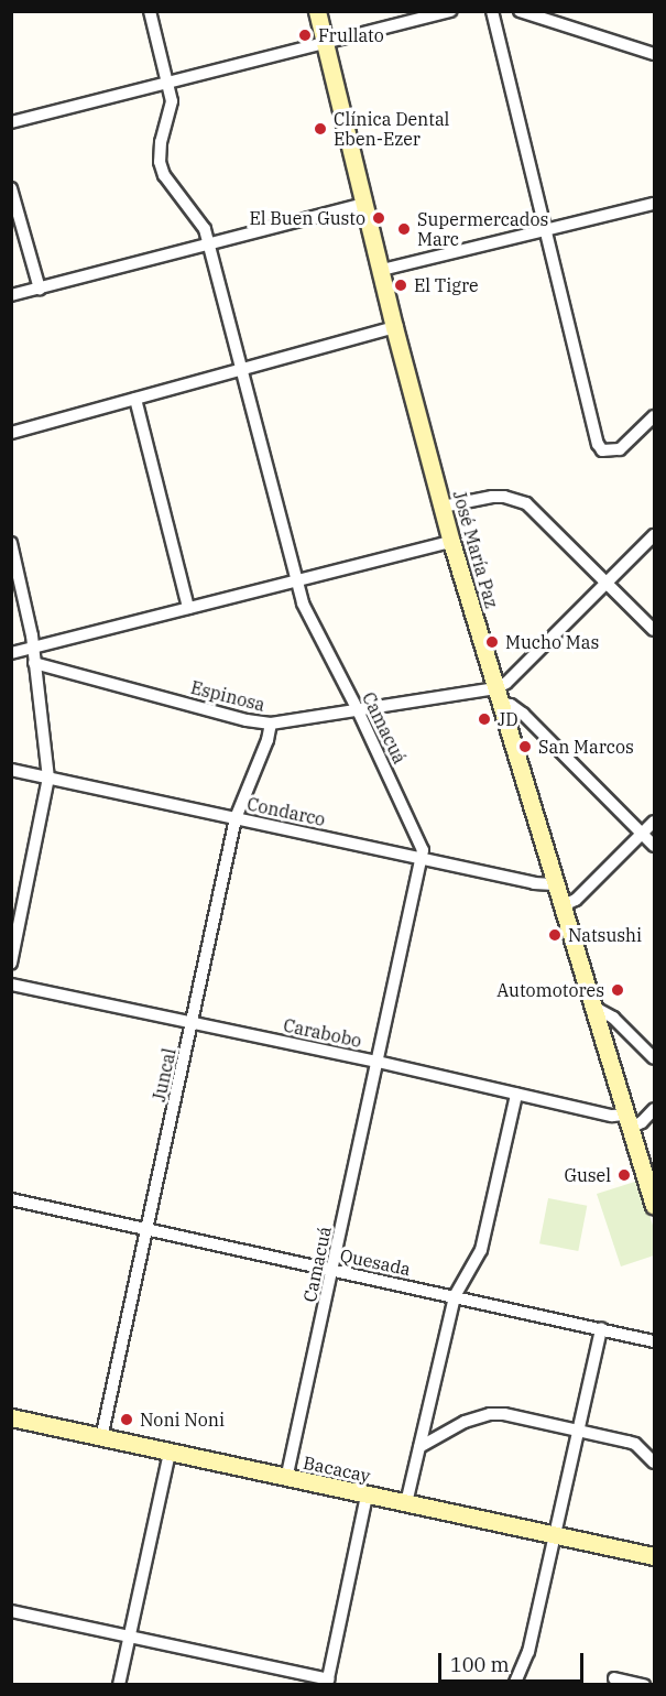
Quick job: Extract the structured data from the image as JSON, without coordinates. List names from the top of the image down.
{
  "streets": {
    "street": [
      "José María Paz",
      "Espinosa",
      "Camacuá",
      "Condarco",
      "Carabobo",
      "Juncal",
      "Quesada",
      "Bacacay"
    ]
  },
  "crossings": [
    ["José María Paz", "Espinosa"],
    ["José María Paz", "Condarco"],
    ["José María Paz", "Carabobo"],
    ["Espinosa", "Camacuá"],
    ["Espinosa", "Juncal"],
    ["Camacuá", "Condarco"],
    ["Camacuá", "Carabobo"],
    ["Camacuá", "Quesada"],
    ["Camacuá", "Bacacay"],
    ["Condarco", "Juncal"],
    ["Carabobo", "Juncal"],
    ["Juncal", "Quesada"],
    ["Juncal", "Bacacay"]
  ],
  "places": [
    "Frullato",
    "Clínica Dental Eben-Ezer",
    "El Buen Gusto",
    "Supermercados Marc",
    "El Tigre",
    "Mucho Mas",
    "JD",
    "San Marcos",
    "Natsushi",
    "Automotores",
    "Gusel",
    "Noni Noni"
  ],
  "scale_bar": "100 m"
}
